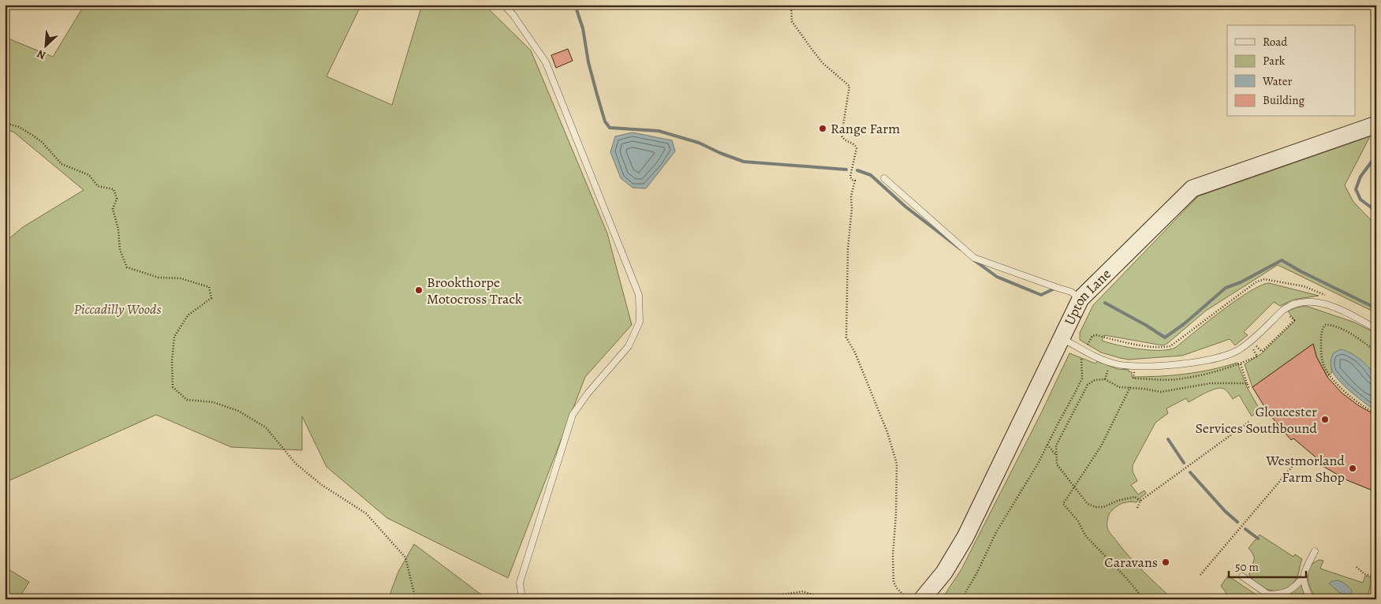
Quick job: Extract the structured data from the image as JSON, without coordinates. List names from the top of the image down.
{
  "streets": {
    "street": ["Upton Lane"]
  },
  "parks": ["Piccadilly Woods"],
  "places": [
    "Range Farm",
    "Brookthorpe Motocross Track",
    "Gloucester Services Southbound",
    "Westmorland Farm Shop",
    "Caravans"
  ],
  "legend": [
    "Road",
    "Park",
    "Water",
    "Building"
  ],
  "scale_bar": "50 m",
  "north": "bottom left"
}
